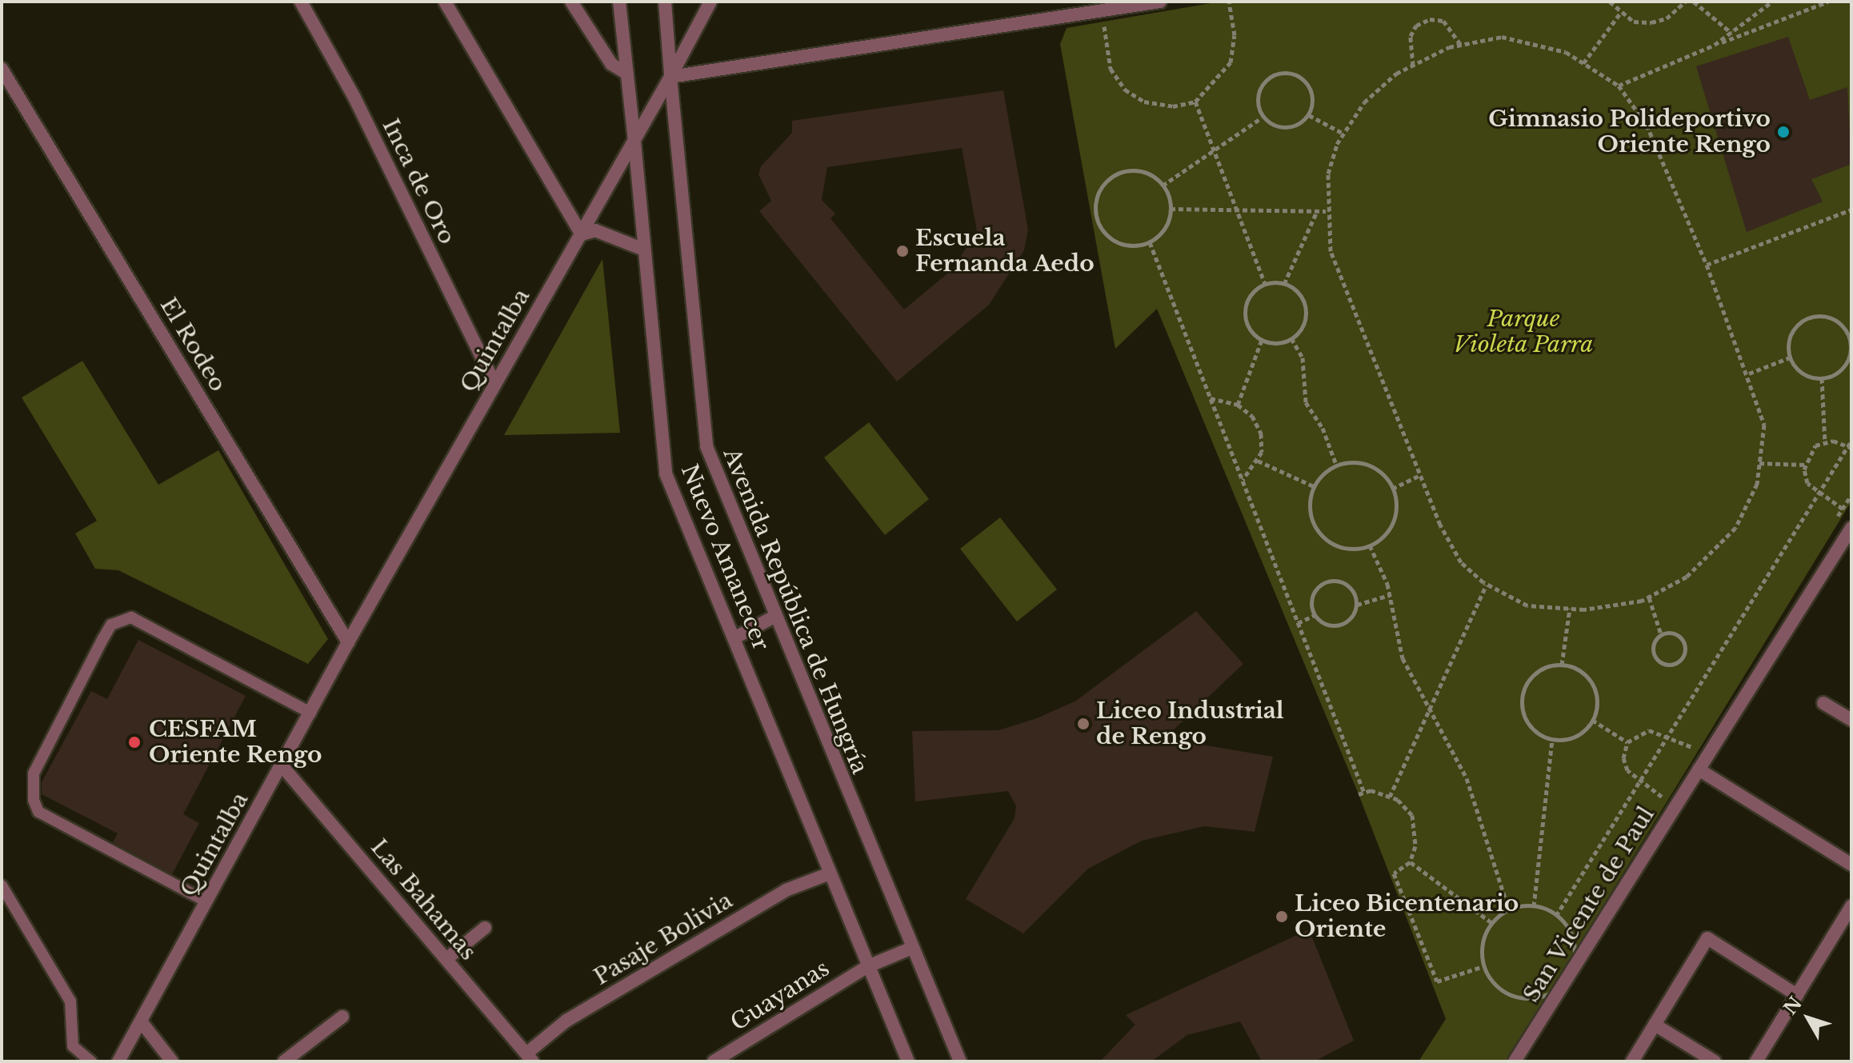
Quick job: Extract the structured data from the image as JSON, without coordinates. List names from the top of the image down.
{
  "streets": {
    "street": [
      "Inca de Oro",
      "Quintalba",
      "El Rodeo",
      "Nuevo Amanecer",
      "Avenida República de Hungría",
      "Las Bahamas",
      "San Vicente de Paul",
      "Pasaje Bolivia",
      "Guayanas"
    ]
  },
  "crossings": [
    ["Inca de Oro", "Quintalba"],
    ["Quintalba", "El Rodeo"],
    ["Quintalba", "Nuevo Amanecer"],
    ["Quintalba", "Avenida República de Hungría"],
    ["Quintalba", "Las Bahamas"],
    ["Nuevo Amanecer", "Pasaje Bolivia"],
    ["Nuevo Amanecer", "Guayanas"],
    ["Avenida República de Hungría", "Guayanas"],
    ["Las Bahamas", "Pasaje Bolivia"]
  ],
  "parks": ["Parque Violeta Parra"],
  "places": [
    "Gimnasio Polideportivo Oriente Rengo",
    "Escuela Fernanda Aedo",
    "Liceo Industrial de Rengo",
    "CESFAM Oriente Rengo",
    "Liceo Bicentenario Oriente"
  ],
  "north": "top left"
}
